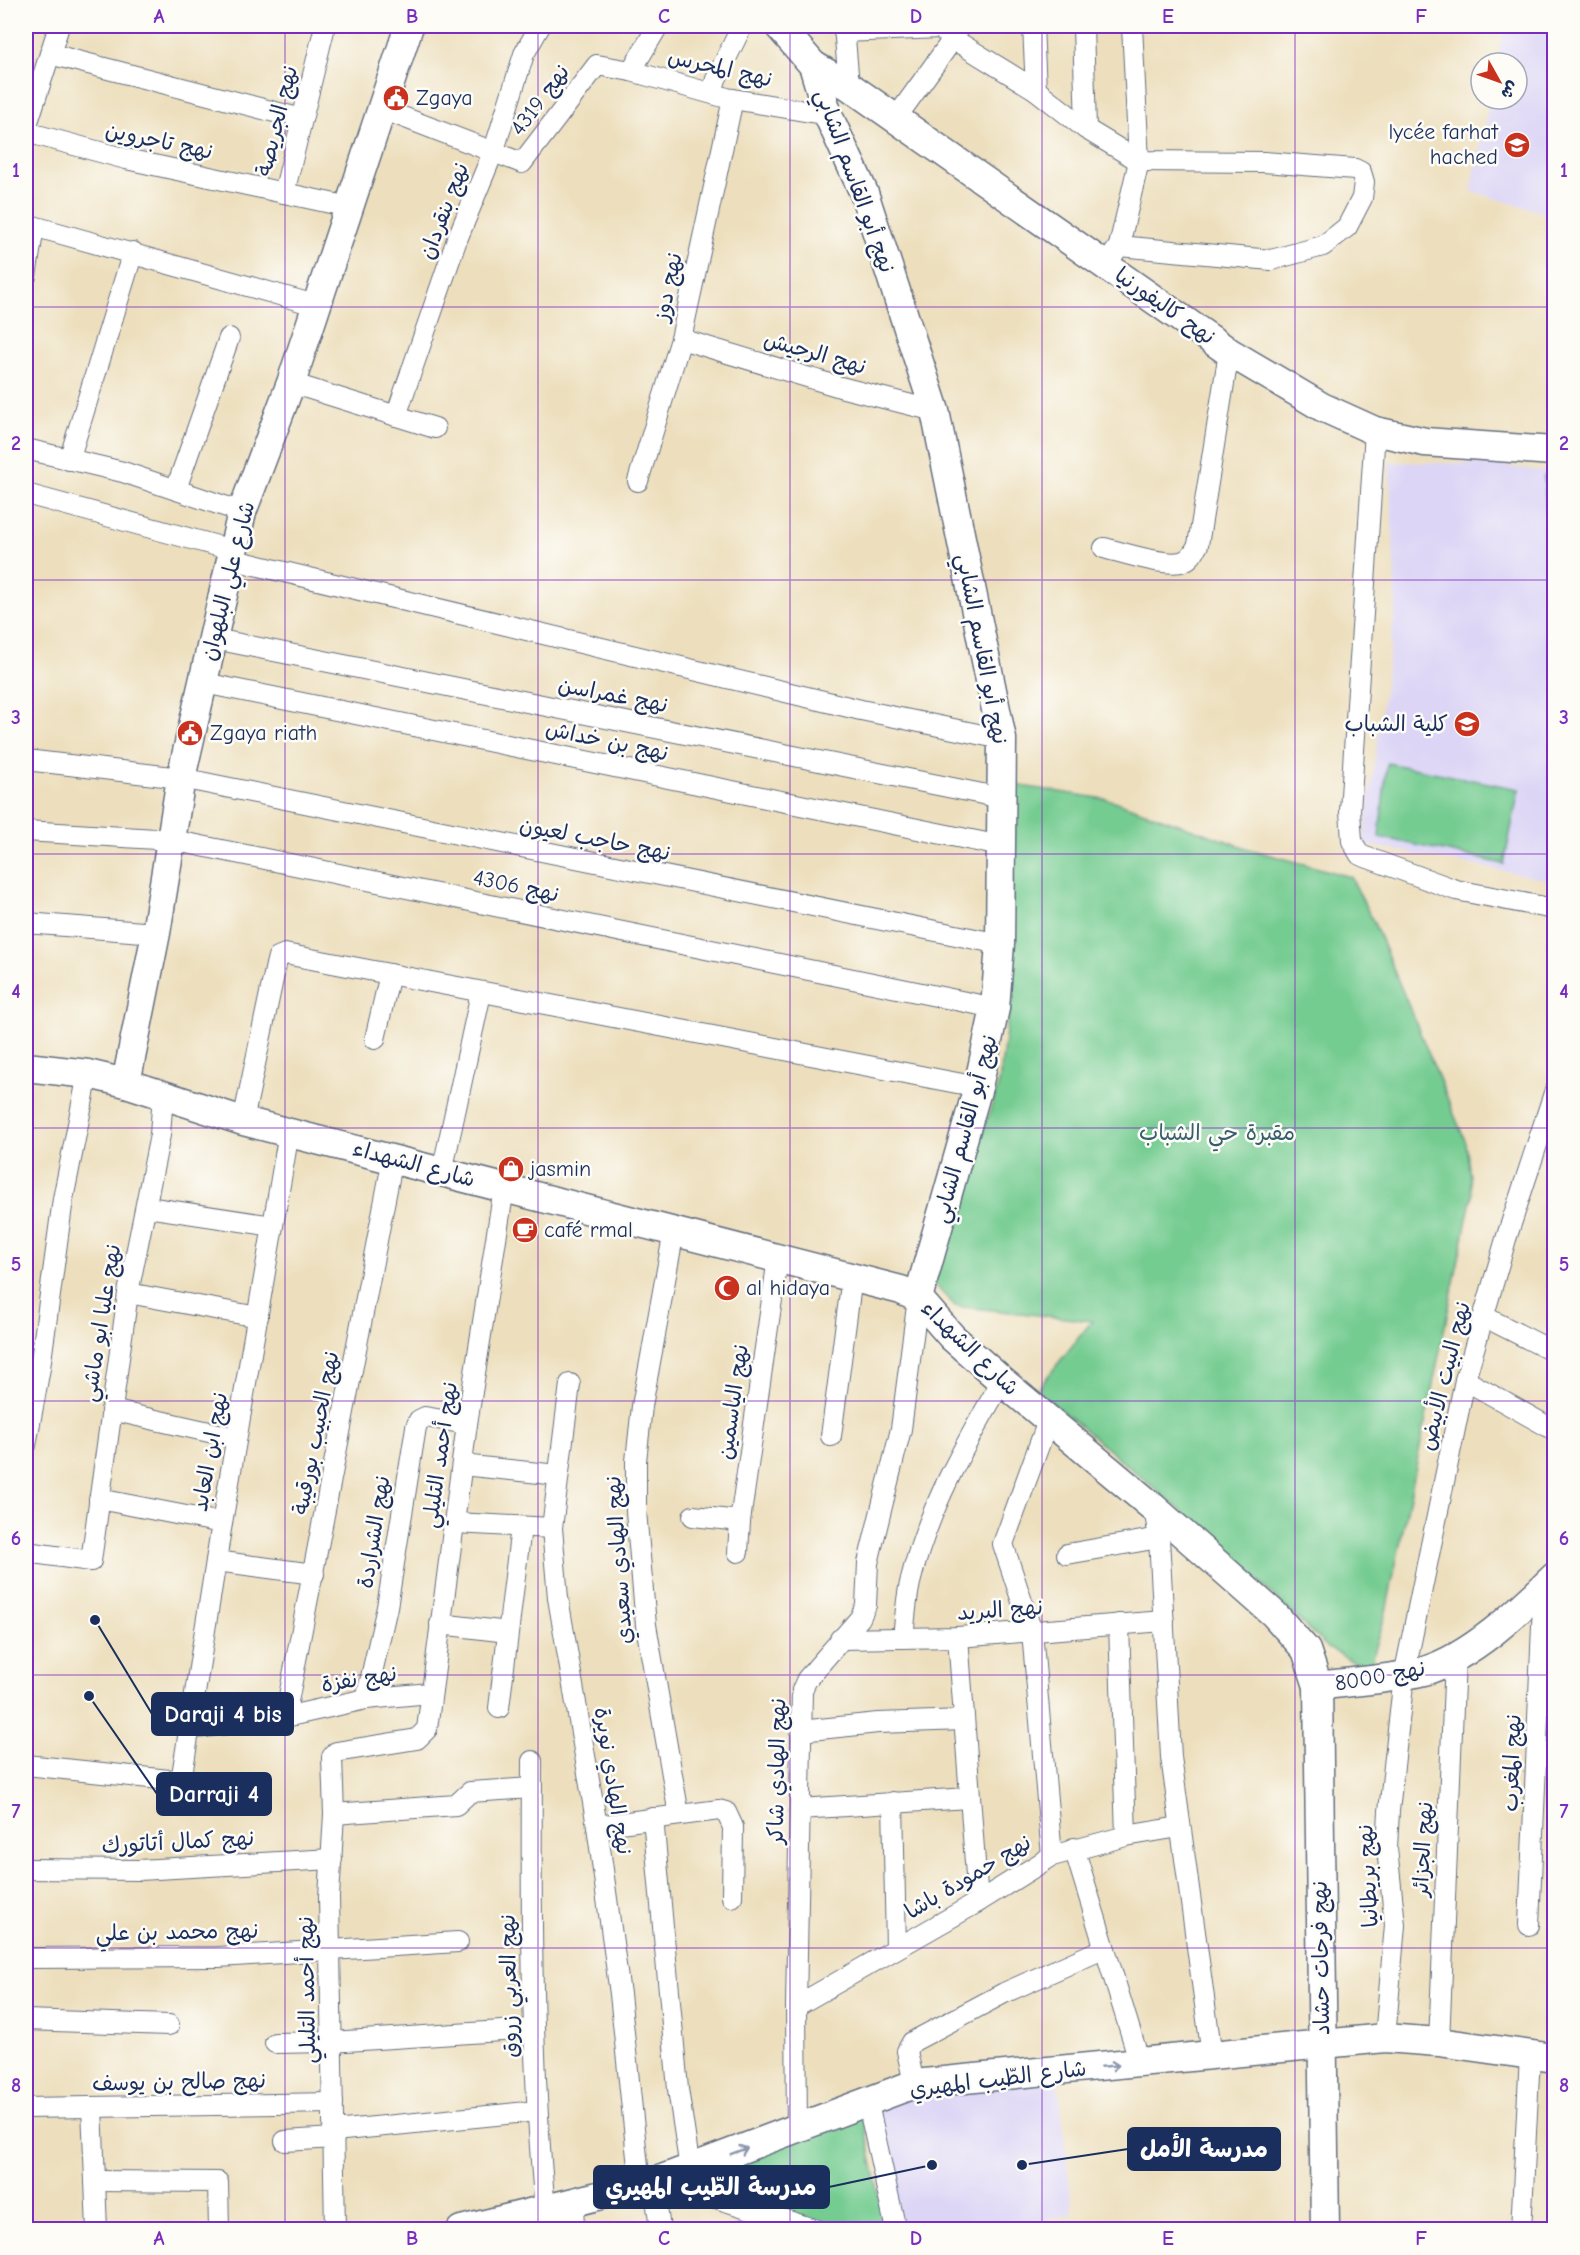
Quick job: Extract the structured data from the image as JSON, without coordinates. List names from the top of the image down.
{
  "streets": {
    "street": [
      "نهج المحرس",
      "نهج 4319",
      "نهج الجريصة",
      "نهج تاجروين",
      "نهج أبو القاسم الشابي",
      "نهج بنقردان",
      "نهج دوز",
      "نهح كاليفورنيا",
      "نهج الرجيش",
      "شارع علي البلهوان",
      "نهج غمراسن",
      "نهج بن خداش",
      "نهج حاجب لعيون",
      "نهج 4306",
      "شارع الشهداء",
      "نهج عليا ابو ماشي",
      "نهج البيت الأبيض",
      "نهج الياسمين",
      "نهج الحبيب بورقيبة",
      "نهج ابن العابد",
      "نهج أحمد التليلي",
      "نهج الشراردة",
      "نهج الهادي سعيدي",
      "نهج البريد",
      "نهج 8000",
      "نهج نفزة",
      "نهج المغرب",
      "نهج الهادي شاكر",
      "نهج الهادي نويرة",
      "نهج كمال أتاتورك",
      "نهج الجزائر",
      "نهج بريطانيا",
      "نهج حمودة باشا",
      "نهج محمد بن علي",
      "نهج فرحات حشاد",
      "نهج العربي زروق",
      "شارع الطّيب المهيري",
      "نهج صالح بن يوسف"
    ]
  },
  "crossings": [
    ["نهج المحرس", "نهج 4319"],
    ["نهج المحرس", "نهج أبو القاسم الشابي"],
    ["نهج المحرس", "نهج دوز"],
    ["نهج 4319", "نهج بنقردان"],
    ["نهج 4319", "شارع علي البلهوان"],
    ["نهج الجريصة", "نهج تاجروين"],
    ["نهج تاجروين", "شارع علي البلهوان"],
    ["نهج أبو القاسم الشابي", "نهح كاليفورنيا"],
    ["نهج أبو القاسم الشابي", "نهج الرجيش"],
    ["نهج أبو القاسم الشابي", "نهج غمراسن"],
    ["نهج أبو القاسم الشابي", "نهج بن خداش"],
    ["نهج أبو القاسم الشابي", "نهج حاجب لعيون"],
    ["نهج أبو القاسم الشابي", "نهج 4306"],
    ["نهج أبو القاسم الشابي", "شارع الشهداء"],
    ["نهج أبو القاسم الشابي", "نهج الهادي شاكر"],
    ["نهج دوز", "نهج الرجيش"],
    ["شارع علي البلهوان", "نهج غمراسن"],
    ["شارع علي البلهوان", "نهج بن خداش"],
    ["شارع علي البلهوان", "نهج حاجب لعيون"],
    ["شارع علي البلهوان", "نهج 4306"],
    ["شارع علي البلهوان", "شارع الشهداء"],
    ["شارع الشهداء", "نهج عليا ابو ماشي"],
    ["شارع الشهداء", "نهج الياسمين"],
    ["شارع الشهداء", "نهج الحبيب بورقيبة"],
    ["شارع الشهداء", "نهج ابن العابد"],
    ["شارع الشهداء", "نهج أحمد التليلي"],
    ["شارع الشهداء", "نهج الهادي سعيدي"],
    ["شارع الشهداء", "نهج 8000"],
    ["شارع الشهداء", "نهج الهادي شاكر"],
    ["شارع الشهداء", "نهج فرحات حشاد"],
    ["نهج البيت الأبيض", "نهج 8000"],
    ["نهج البيت الأبيض", "نهج بريطانيا"],
    ["نهج الحبيب بورقيبة", "نهج نفزة"],
    ["نهج ابن العابد", "نهج نفزة"],
    ["نهج أحمد التليلي", "نهج الشراردة"],
    ["نهج أحمد التليلي", "نهج نفزة"],
    ["نهج أحمد التليلي", "نهج كمال أتاتورك"],
    ["نهج أحمد التليلي", "نهج محمد بن علي"],
    ["نهج أحمد التليلي", "نهج صالح بن يوسف"],
    ["نهج الشراردة", "نهج نفزة"],
    ["نهج البريد", "نهج الهادي شاكر"],
    ["نهج 8000", "نهج المغرب"],
    ["نهج 8000", "نهج الجزائر"],
    ["نهج 8000", "نهج بريطانيا"],
    ["نهج 8000", "نهج فرحات حشاد"],
    ["نهج الهادي شاكر", "نهج حمودة باشا"],
    ["نهج الهادي شاكر", "شارع الطّيب المهيري"],
    ["نهج الهادي نويرة", "شارع الطّيب المهيري"],
    ["نهج الجزائر", "شارع الطّيب المهيري"],
    ["نهج بريطانيا", "شارع الطّيب المهيري"],
    ["نهج فرحات حشاد", "شارع الطّيب المهيري"],
    ["نهج العربي زروق", "شارع الطّيب المهيري"]
  ],
  "parks": ["مقبرة حي الشباب"],
  "places": {
    "public building": ["Zgaya", "Zgaya riath"],
    "school or university": ["lycée farhat hached", "كلية الشباب"],
    "shop": ["jasmin"],
    "cafe": ["café rmal"],
    "mosque": ["al hidaya"],
    "other": [
      "Daraji 4 bis",
      "Darraji 4",
      "مدرسة الطّيب المهيري",
      "مدرسة الأمل"
    ]
  },
  "north": "bottom right",
  "grid": {
    "columns": [
      "A",
      "B",
      "C",
      "D",
      "E",
      "F"
    ],
    "rows": [
      "1",
      "2",
      "3",
      "4",
      "5",
      "6",
      "7",
      "8"
    ]
  }
}
